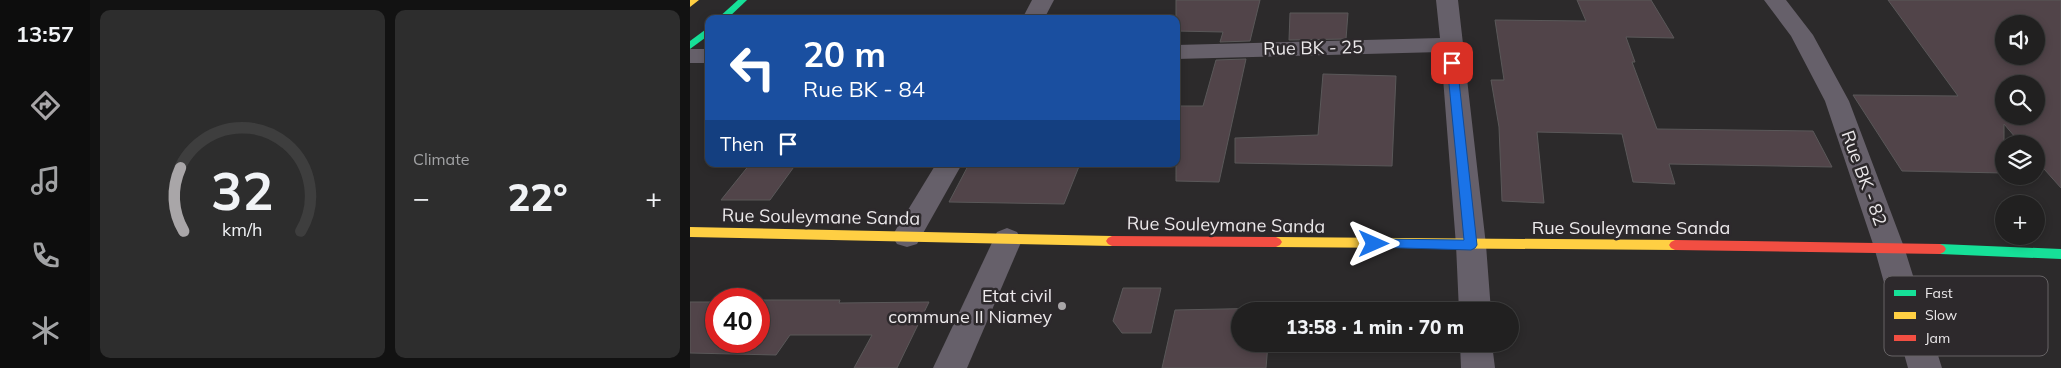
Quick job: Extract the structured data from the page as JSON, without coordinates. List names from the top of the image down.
{
  "streets": {
    "street": ["Rue BK - 25", "Rue BK - 82", "Rue Souleymane Sanda"]
  },
  "crossings": [
    ["Rue BK - 82", "Rue Souleymane Sanda"]
  ],
  "places": ["Etat civil commune II Niamey"],
  "legend": ["Fast", "Slow", "Jam"],
  "page": {
    "tabs": "13:57",
    "tile": "Climate",
    "map_buttons": "+",
    "turn": ["20 m", "Rue BK - 84"],
    "then": "Then",
    "heat": ["−", "22°", "+"],
    "limit": "40",
    "trip": "13:58 · 1 min · 70 m",
    "gauge": ["32", "km/h"]
  }
}
